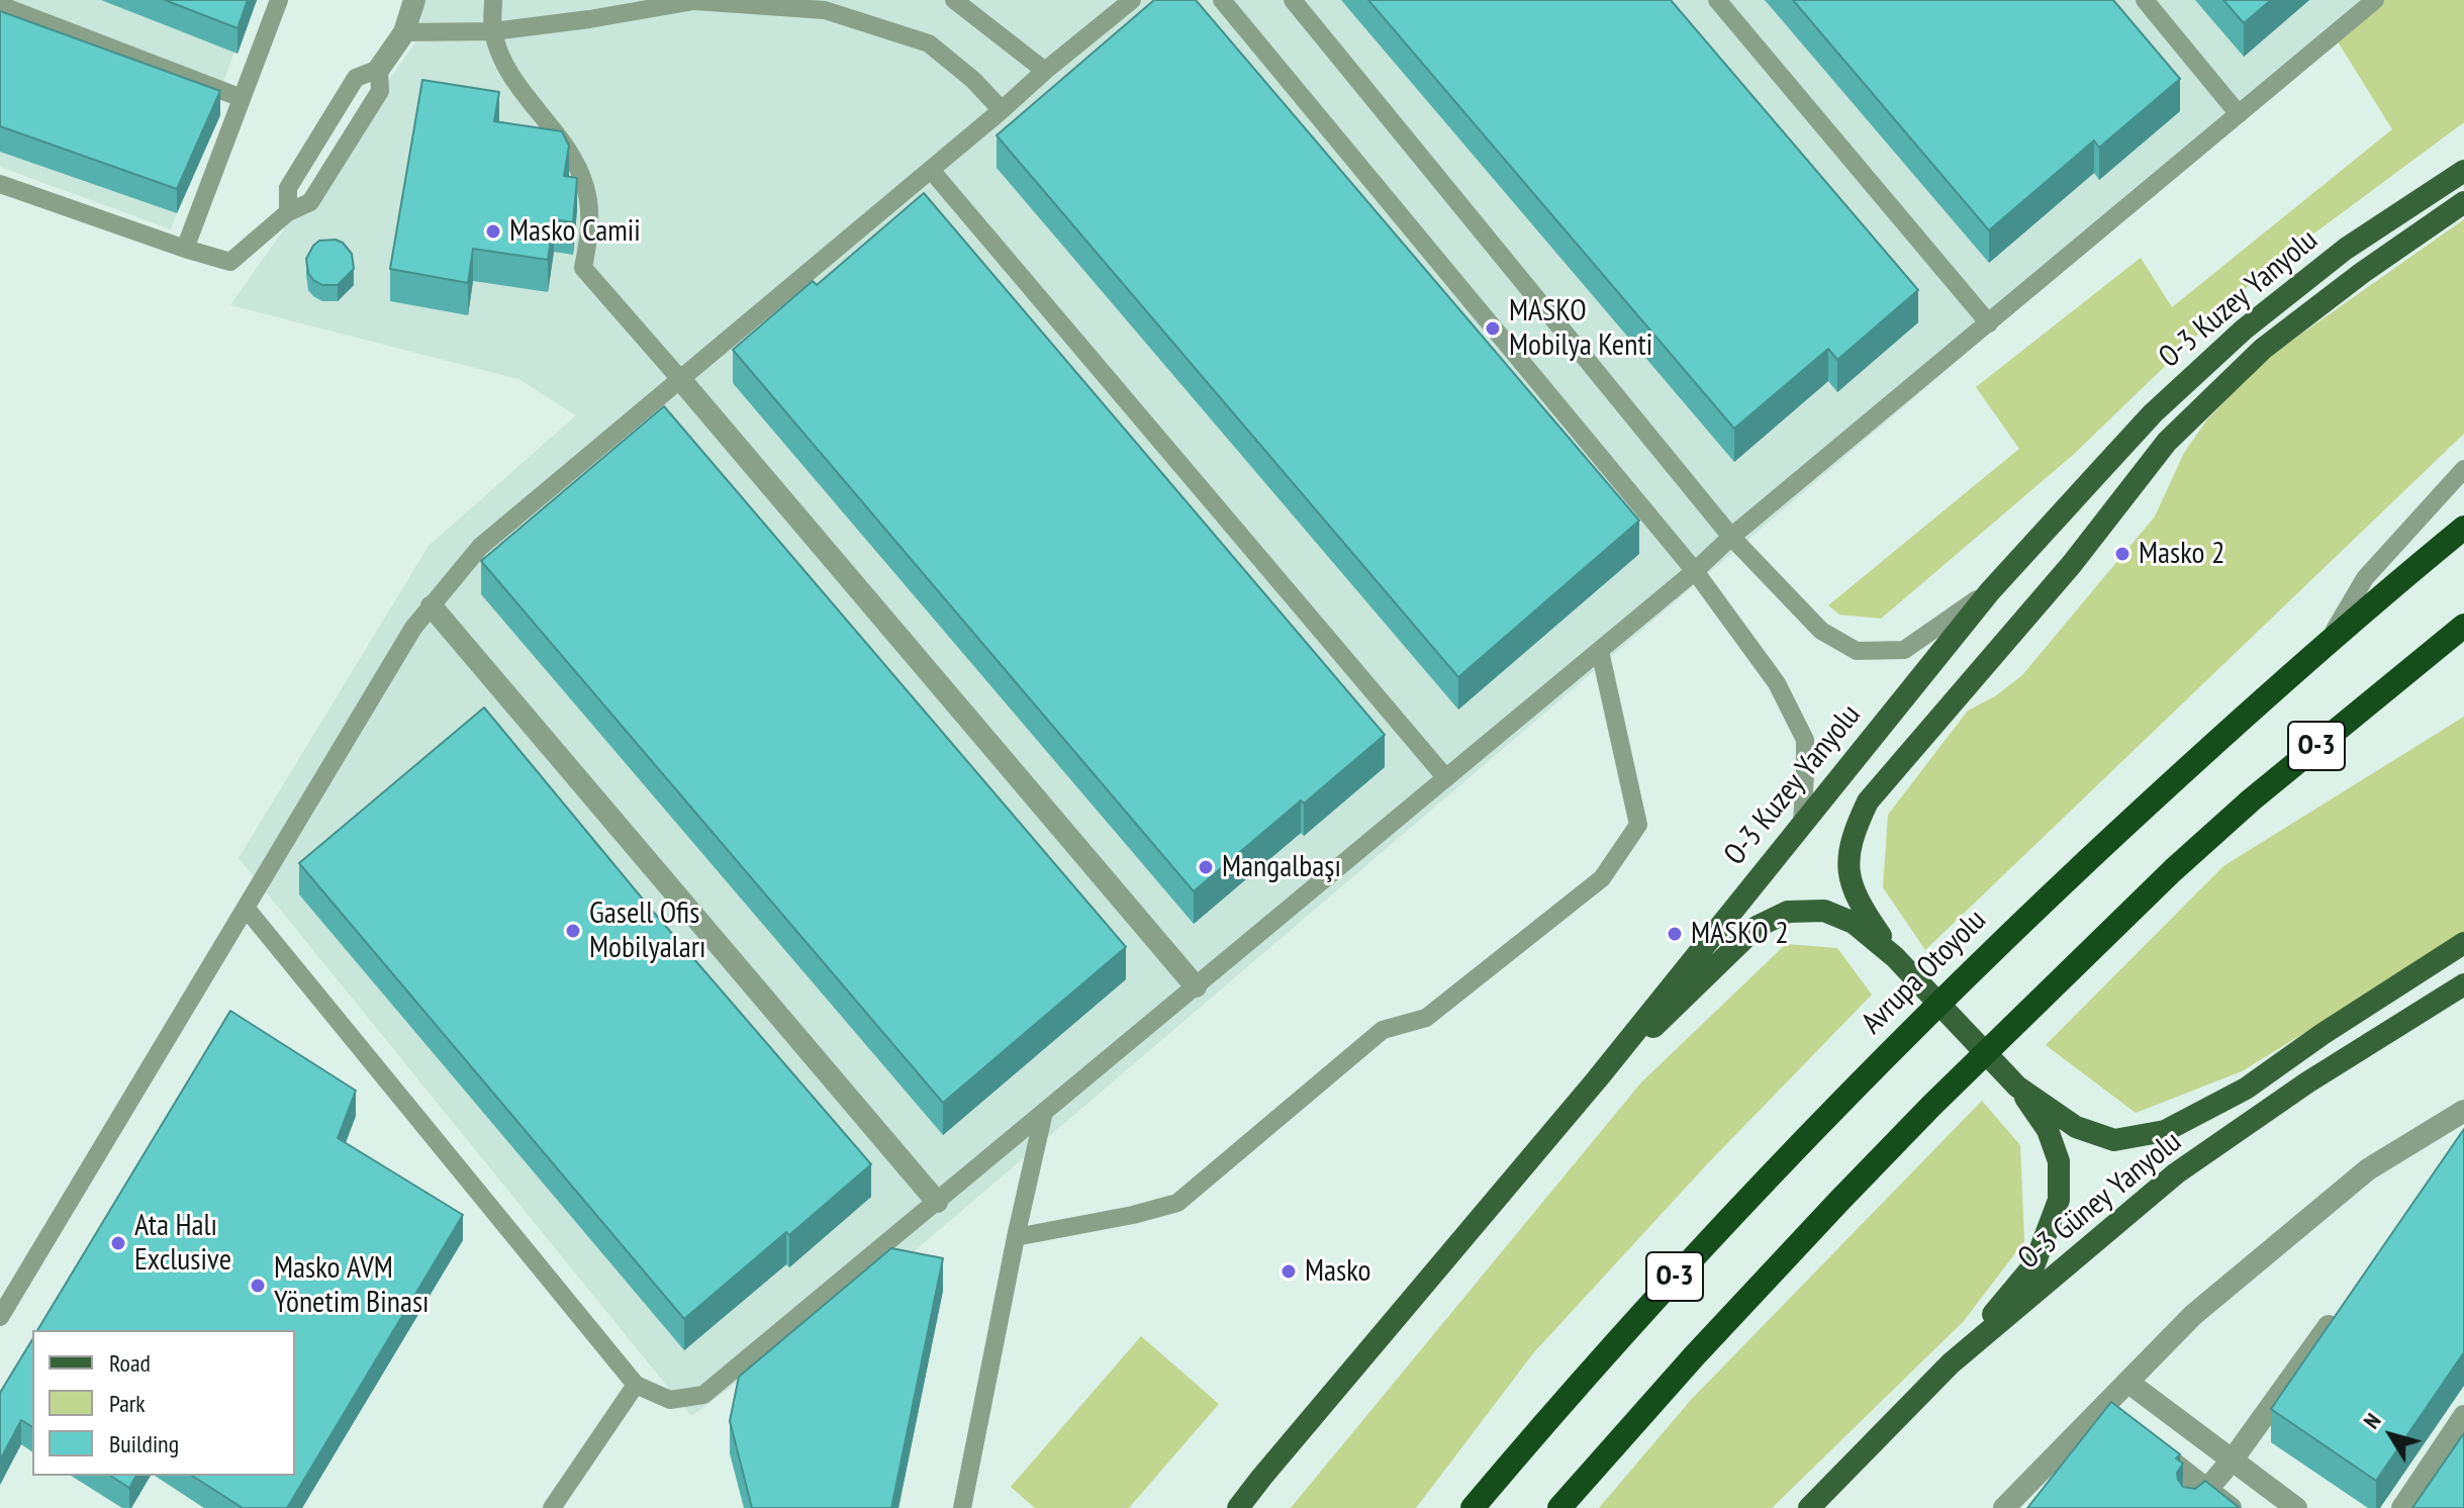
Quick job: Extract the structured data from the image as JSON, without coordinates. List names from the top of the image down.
{
  "streets": {
    "highway": ["O-3", "Avrupa Otoyolu"],
    "main road": ["O-3 Kuzey Yanyolu", "O-3 Güney Yanyolu"]
  },
  "crossings": [
    ["O-3 Kuzey Yanyolu", "O-3 Güney Yanyolu"]
  ],
  "places": [
    "Masko Camii",
    "MASKO Mobilya Kenti",
    "Masko 2",
    "Mangalbaşı",
    "Gasell Ofis Mobilyaları",
    "MASKO 2",
    "Ata Halı Exclusive",
    "Masko",
    "Masko AVM Yönetim Binası"
  ],
  "legend": ["Road", "Park", "Building"],
  "north": "top left"
}
